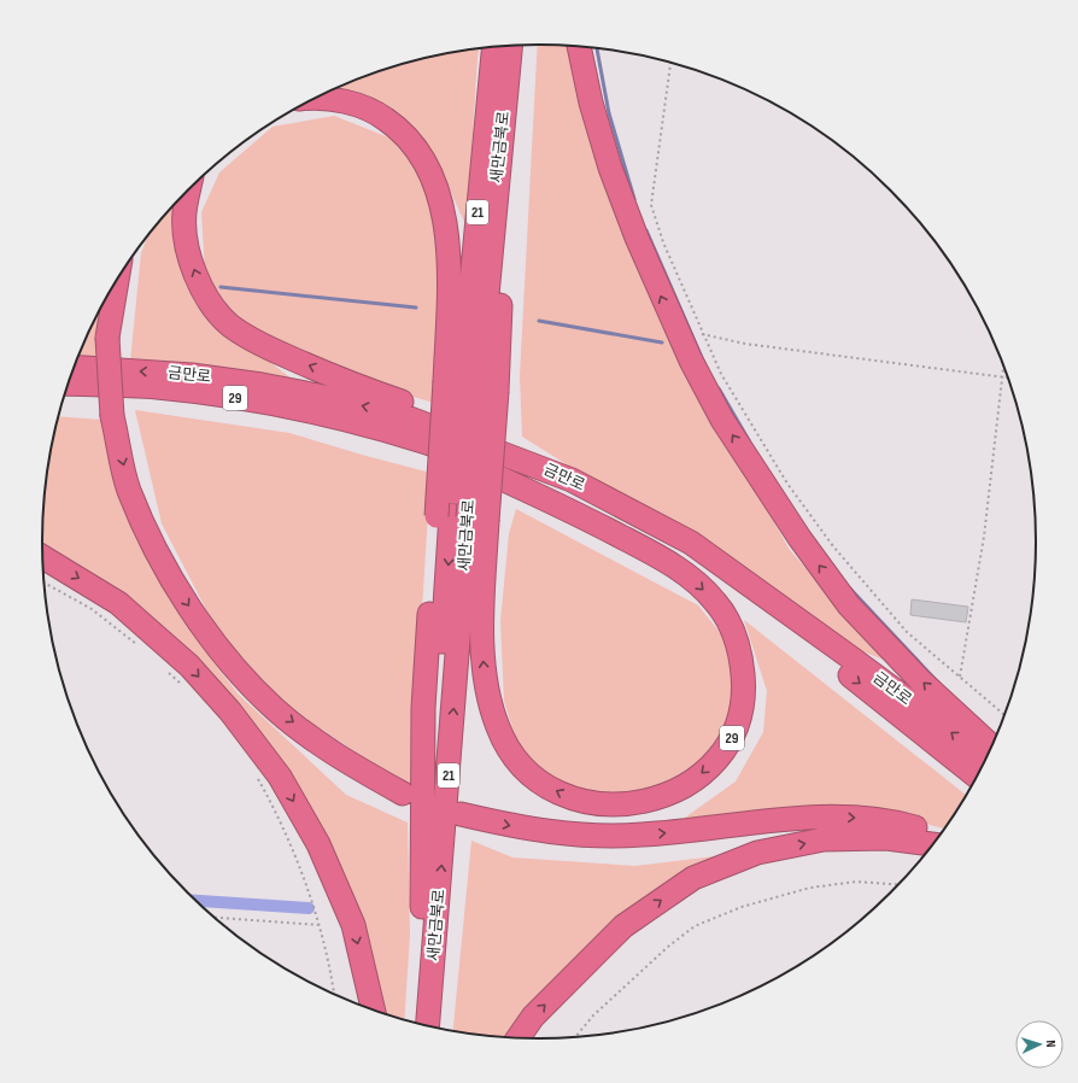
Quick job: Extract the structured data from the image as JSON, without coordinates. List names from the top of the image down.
{
  "streets": {
    "highway": [
      "새만금북로",
      "21",
      "금만로",
      "29"
    ]
  },
  "crossings": [
    ["새만금북로", "29"],
    ["금만로", "29"]
  ],
  "north": "right"
}
